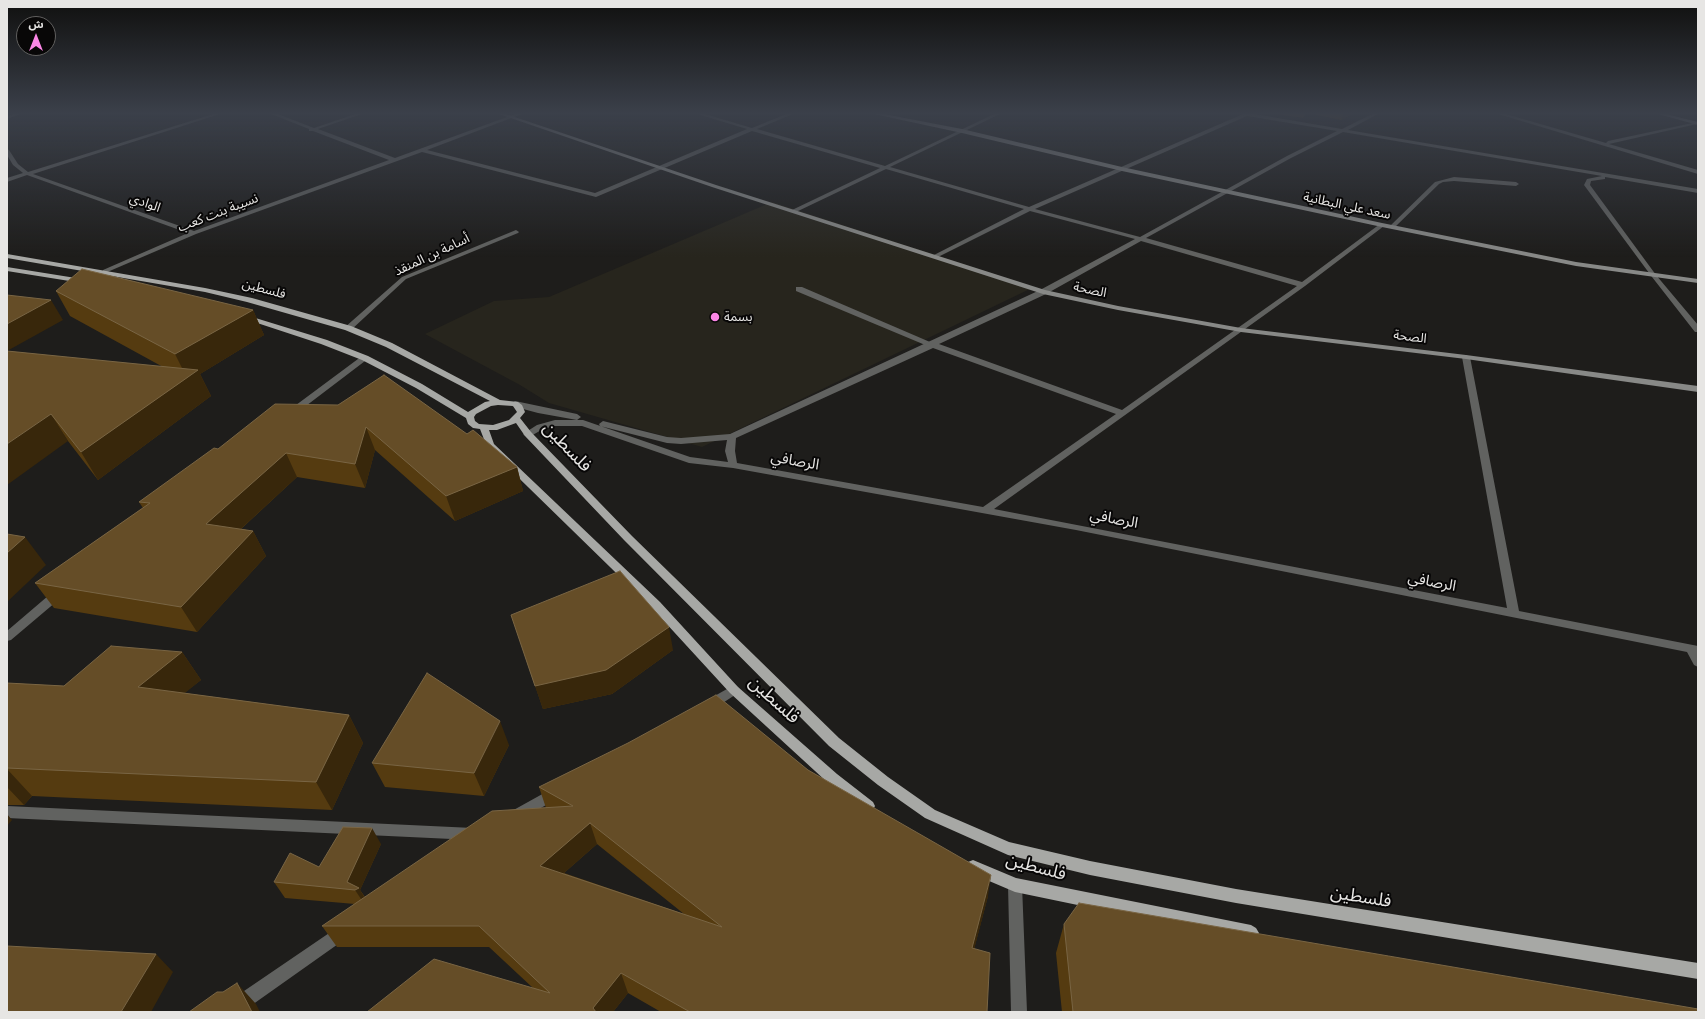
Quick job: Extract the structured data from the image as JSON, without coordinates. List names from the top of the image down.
{
  "streets": {
    "main road": ["سعد علي البطانية", "فلسطين", "الصحة"],
    "street": [
      "الوادي",
      "نسيبة بنت كعب",
      "أسامة بن المنقذ",
      "الرصافي"
    ]
  },
  "crossings": [
    ["الوادي", "نسيبة بنت كعب"],
    ["نسيبة بنت كعب", "فلسطين"],
    ["أسامة بن المنقذ", "فلسطين"],
    ["فلسطين", "الرصافي"]
  ],
  "places": ["بسمة"],
  "north": "top"
}
